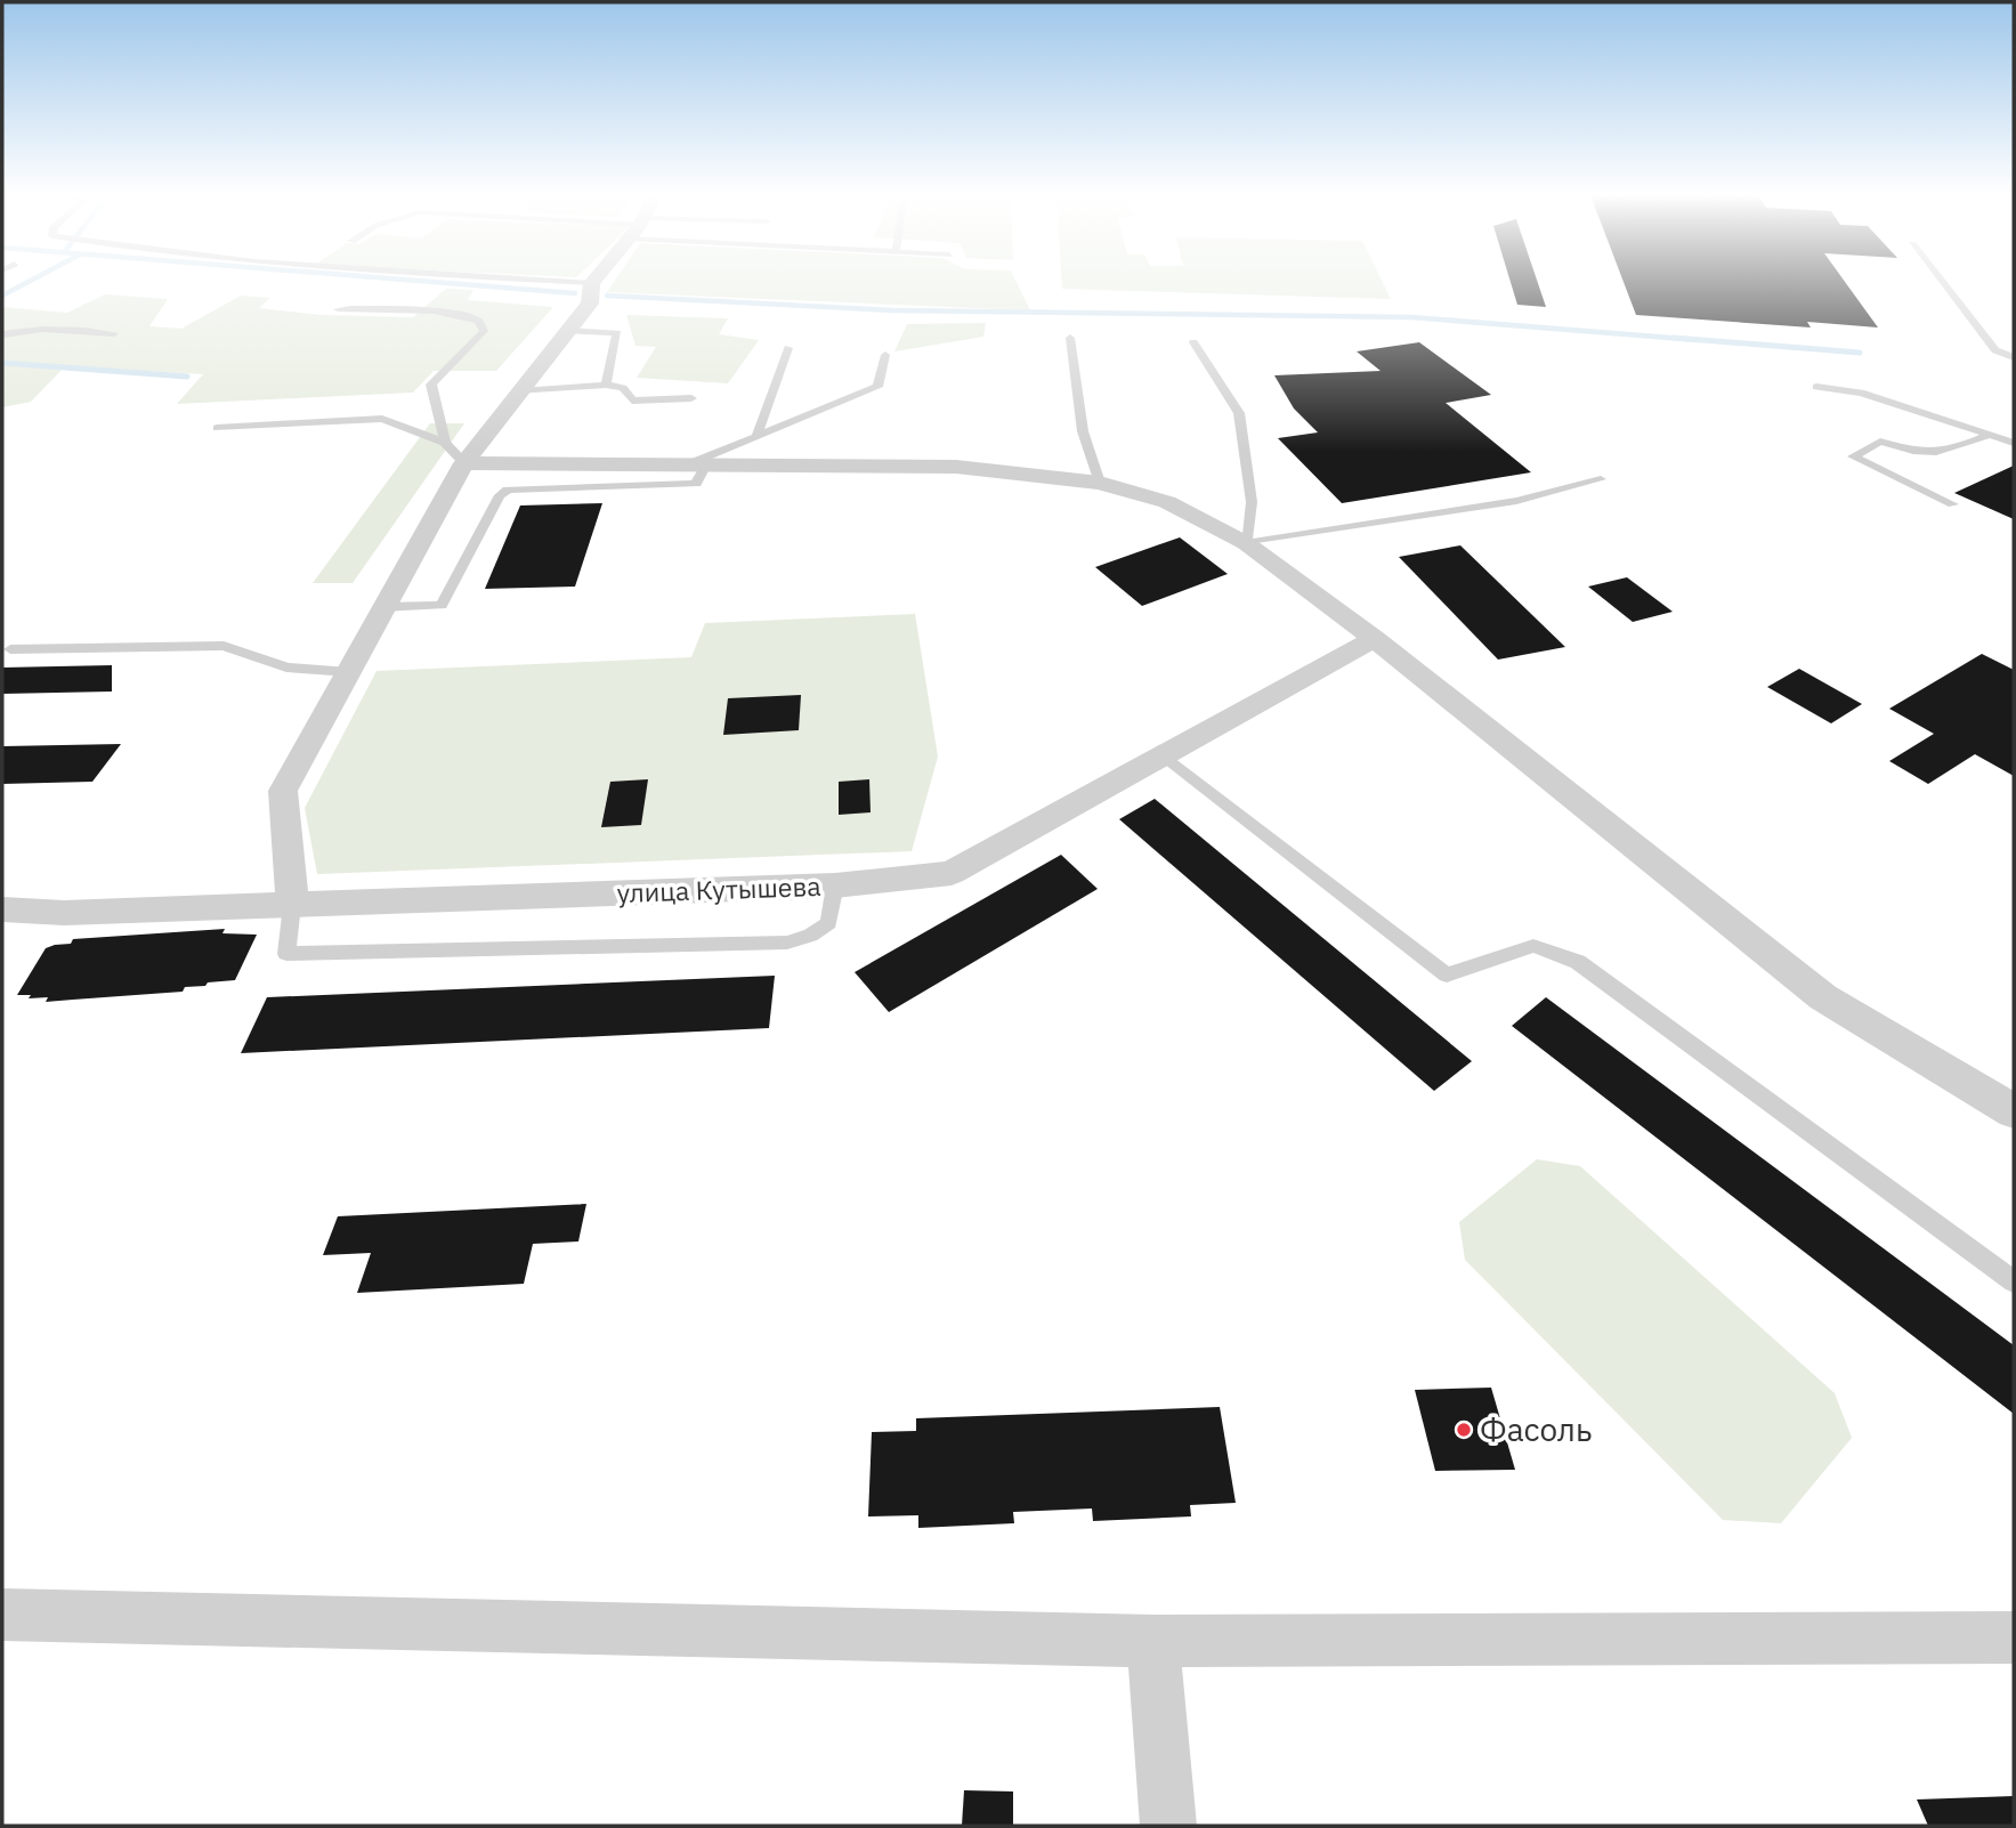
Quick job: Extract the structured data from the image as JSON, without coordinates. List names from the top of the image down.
{
  "streets": {
    "street": ["улица Кутышева"]
  },
  "places": ["Фасоль"]
}
